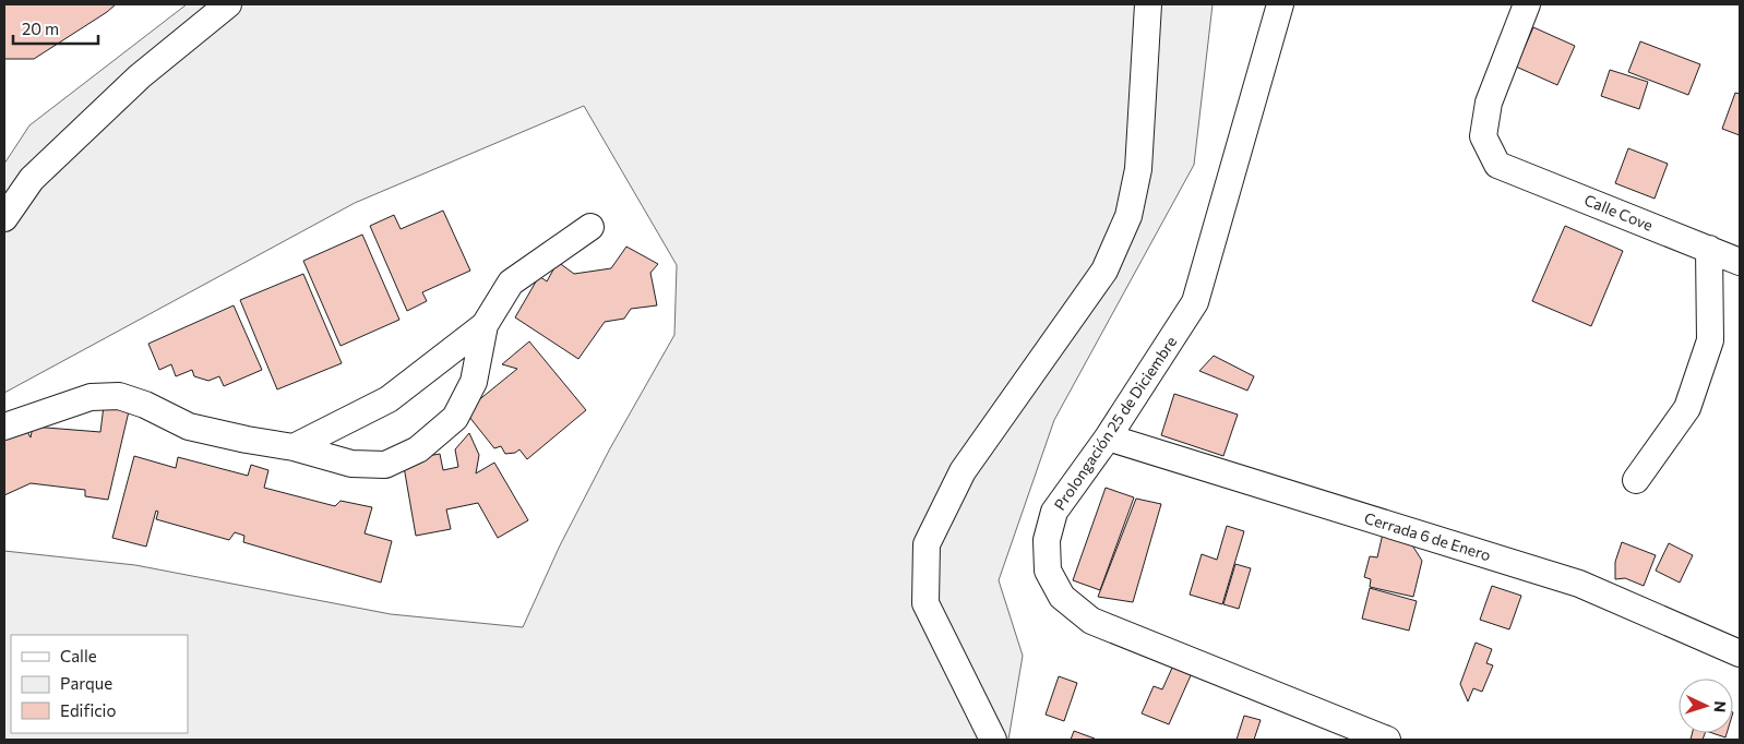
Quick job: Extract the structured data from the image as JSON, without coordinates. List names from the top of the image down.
{
  "streets": {
    "street": ["Calle Cove", "Prolongación 25 de Diciembre", "Cerrada 6 de Enero"]
  },
  "crossings": [
    ["Prolongación 25 de Diciembre", "Cerrada 6 de Enero"]
  ],
  "legend": ["Calle", "Parque", "Edificio"],
  "scale_bar": "20 m",
  "north": "right"
}
